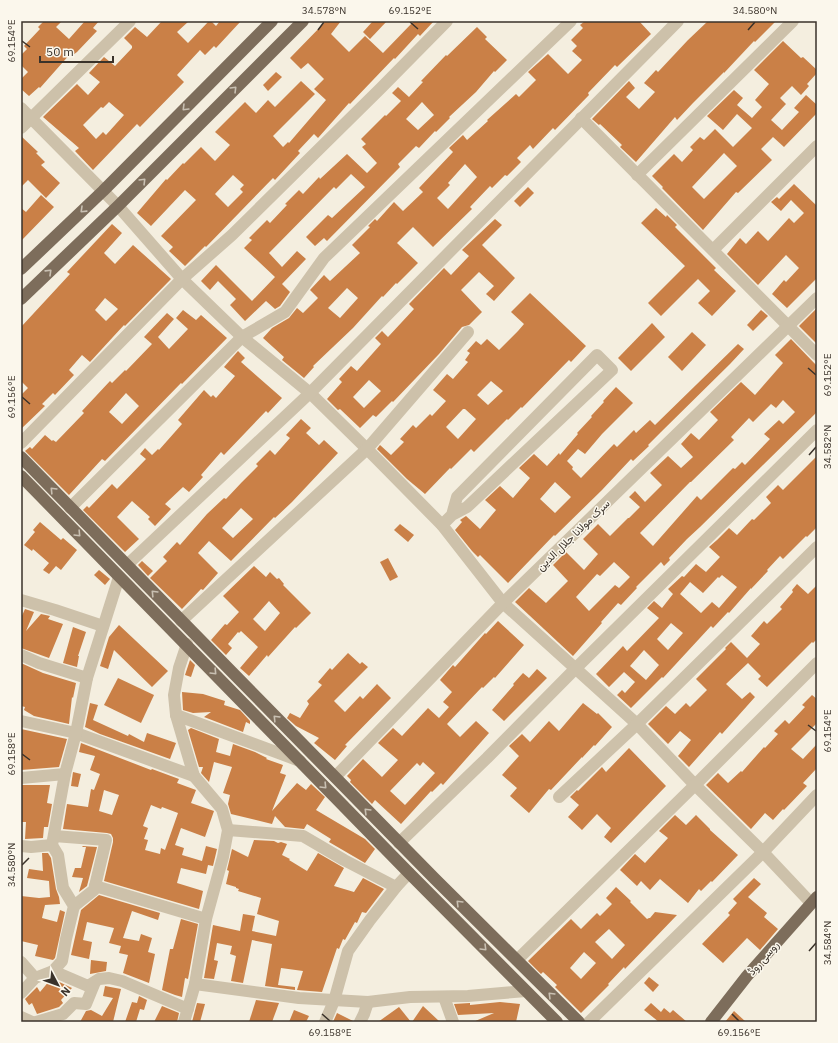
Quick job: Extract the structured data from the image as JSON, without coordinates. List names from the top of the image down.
{
  "streets": {
    "main road": ["روسی روڈ"],
    "street": ["سرک مولانا جلال الدین"]
  },
  "scale_bar": "50 m",
  "north": "bottom right",
  "coordinates": [
    "34.578°N",
    "69.152°E",
    "34.580°N",
    "69.154°E",
    "69.156°E",
    "34.582°N",
    "69.158°E",
    "34.584°N"
  ]
}
